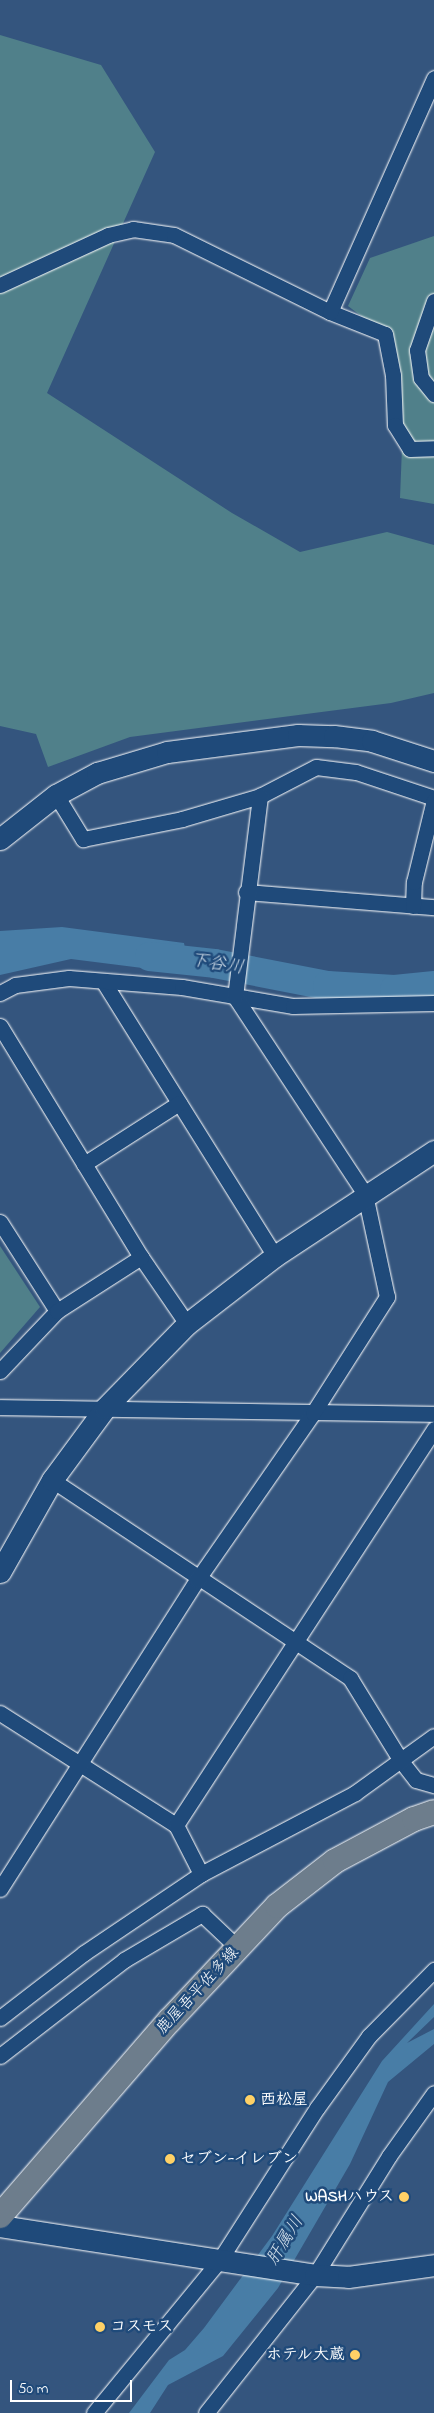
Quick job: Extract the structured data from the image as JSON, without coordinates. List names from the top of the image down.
{
  "streets": {
    "main road": ["鹿屋吾平佐多線"]
  },
  "water": ["下谷川", "肝属川"],
  "places": [
    "西松屋",
    "セブン-イレブン",
    "WASHハウス",
    "コスモス",
    "ホテル大蔵"
  ],
  "scale_bar": "50 m"
}
